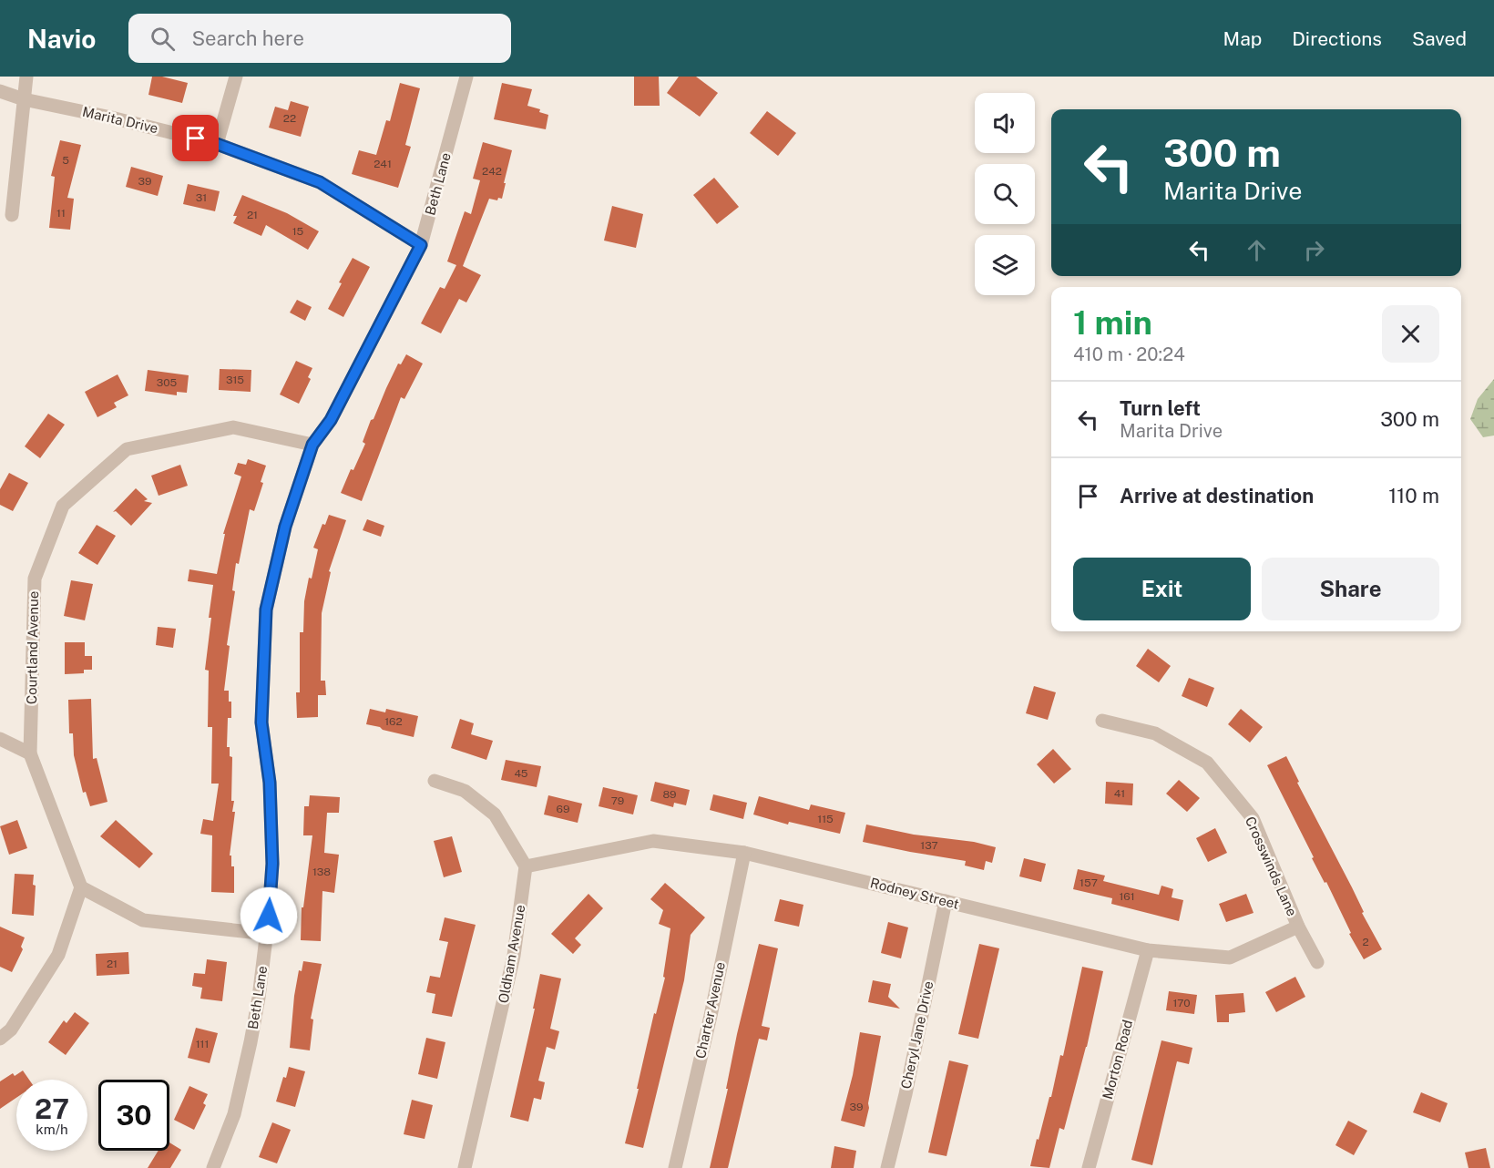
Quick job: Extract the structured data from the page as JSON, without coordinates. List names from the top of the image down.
{
  "streets": {
    "street": [
      "Marita Drive",
      "Beth Lane",
      "Courtland Avenue",
      "Crosswinds Lane",
      "Rodney Street",
      "Oldham Avenue",
      "Charter Avenue",
      "Cheryl Jane Drive",
      "Morton Road"
    ]
  },
  "crossings": [
    ["Marita Drive", "Beth Lane"],
    ["Beth Lane", "Courtland Avenue"],
    ["Crosswinds Lane", "Rodney Street"],
    ["Rodney Street", "Oldham Avenue"],
    ["Rodney Street", "Charter Avenue"],
    ["Rodney Street", "Cheryl Jane Drive"],
    ["Rodney Street", "Morton Road"]
  ],
  "house_numbers": [
    "22",
    "5",
    "241",
    "242",
    "39",
    "31",
    "11",
    "21",
    "15",
    "315",
    "305",
    "162",
    "45",
    "41",
    "89",
    "79",
    "69",
    "115",
    "137",
    "138",
    "157",
    "161",
    "2",
    "21",
    "170",
    "111",
    "39"
  ],
  "page": {
    "header": "Navio",
    "search": "Search here",
    "nav": ["Map", "Directions", "Saved"],
    "turn": ["300 m", "Marita Drive"],
    "heading": ["1 min", "410 m · 20:24"],
    "list": [
      {
        "name": "Turn left",
        "note": "Marita Drive",
        "value": "300 m"
      },
      {
        "name": "Arrive at destination",
        "value": "110 m"
      }
    ],
    "buttons": ["Exit", "Share"],
    "speed": "27 km/h",
    "limit": "30"
  }
}
